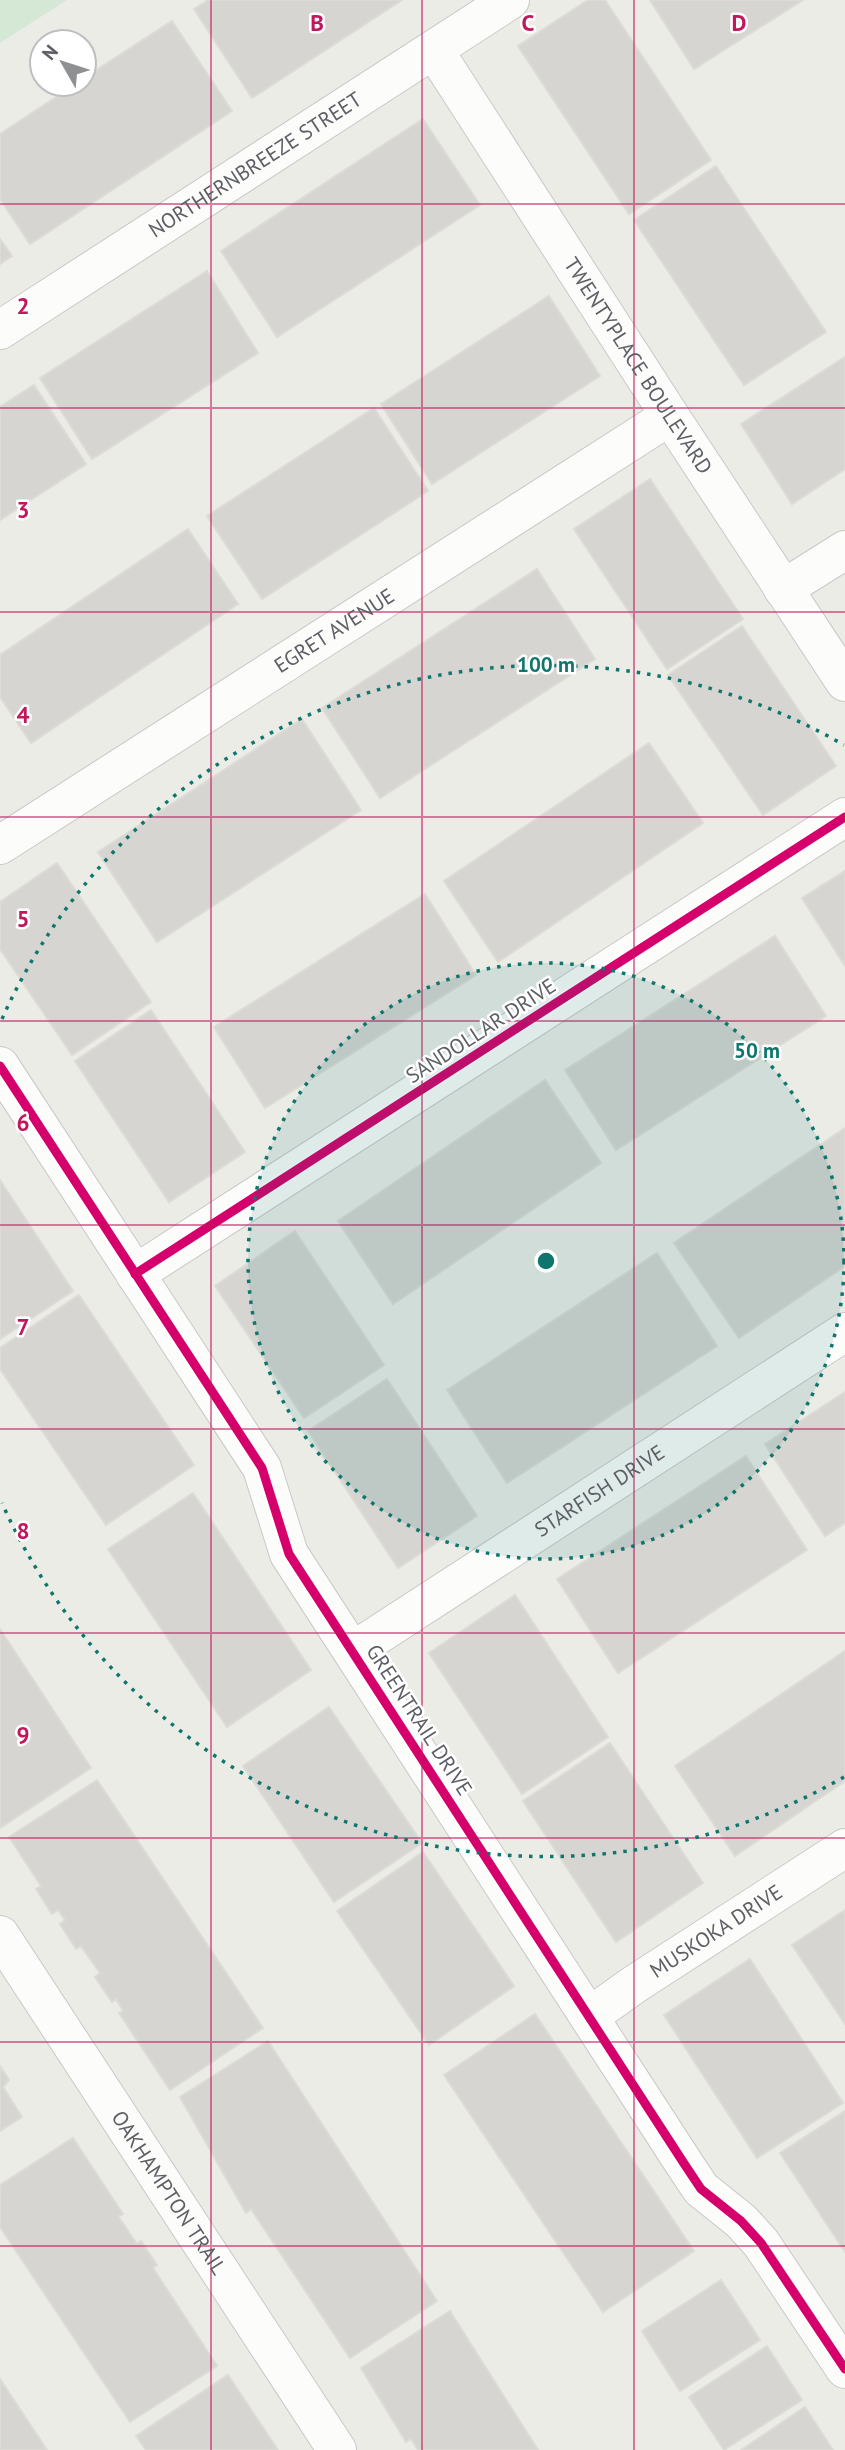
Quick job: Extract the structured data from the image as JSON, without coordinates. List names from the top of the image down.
{
  "streets": {
    "street": [
      "NORTHERNBREEZE STREET",
      "TWENTYPLACE BOULEVARD",
      "EGRET AVENUE",
      "SANDOLLAR DRIVE",
      "STARFISH DRIVE",
      "GREENTRAIL DRIVE",
      "MUSKOKA DRIVE",
      "OAKHAMPTON TRAIL"
    ]
  },
  "crossings": [
    ["NORTHERNBREEZE STREET", "TWENTYPLACE BOULEVARD"],
    ["TWENTYPLACE BOULEVARD", "EGRET AVENUE"],
    ["SANDOLLAR DRIVE", "GREENTRAIL DRIVE"],
    ["STARFISH DRIVE", "GREENTRAIL DRIVE"],
    ["GREENTRAIL DRIVE", "MUSKOKA DRIVE"]
  ],
  "north": "top left",
  "grid": {
    "columns": ["B", "C", "D"],
    "rows": [
      "2",
      "3",
      "4",
      "5",
      "6",
      "7",
      "8",
      "9"
    ]
  },
  "rings": ["100 m", "50 m"]
}
